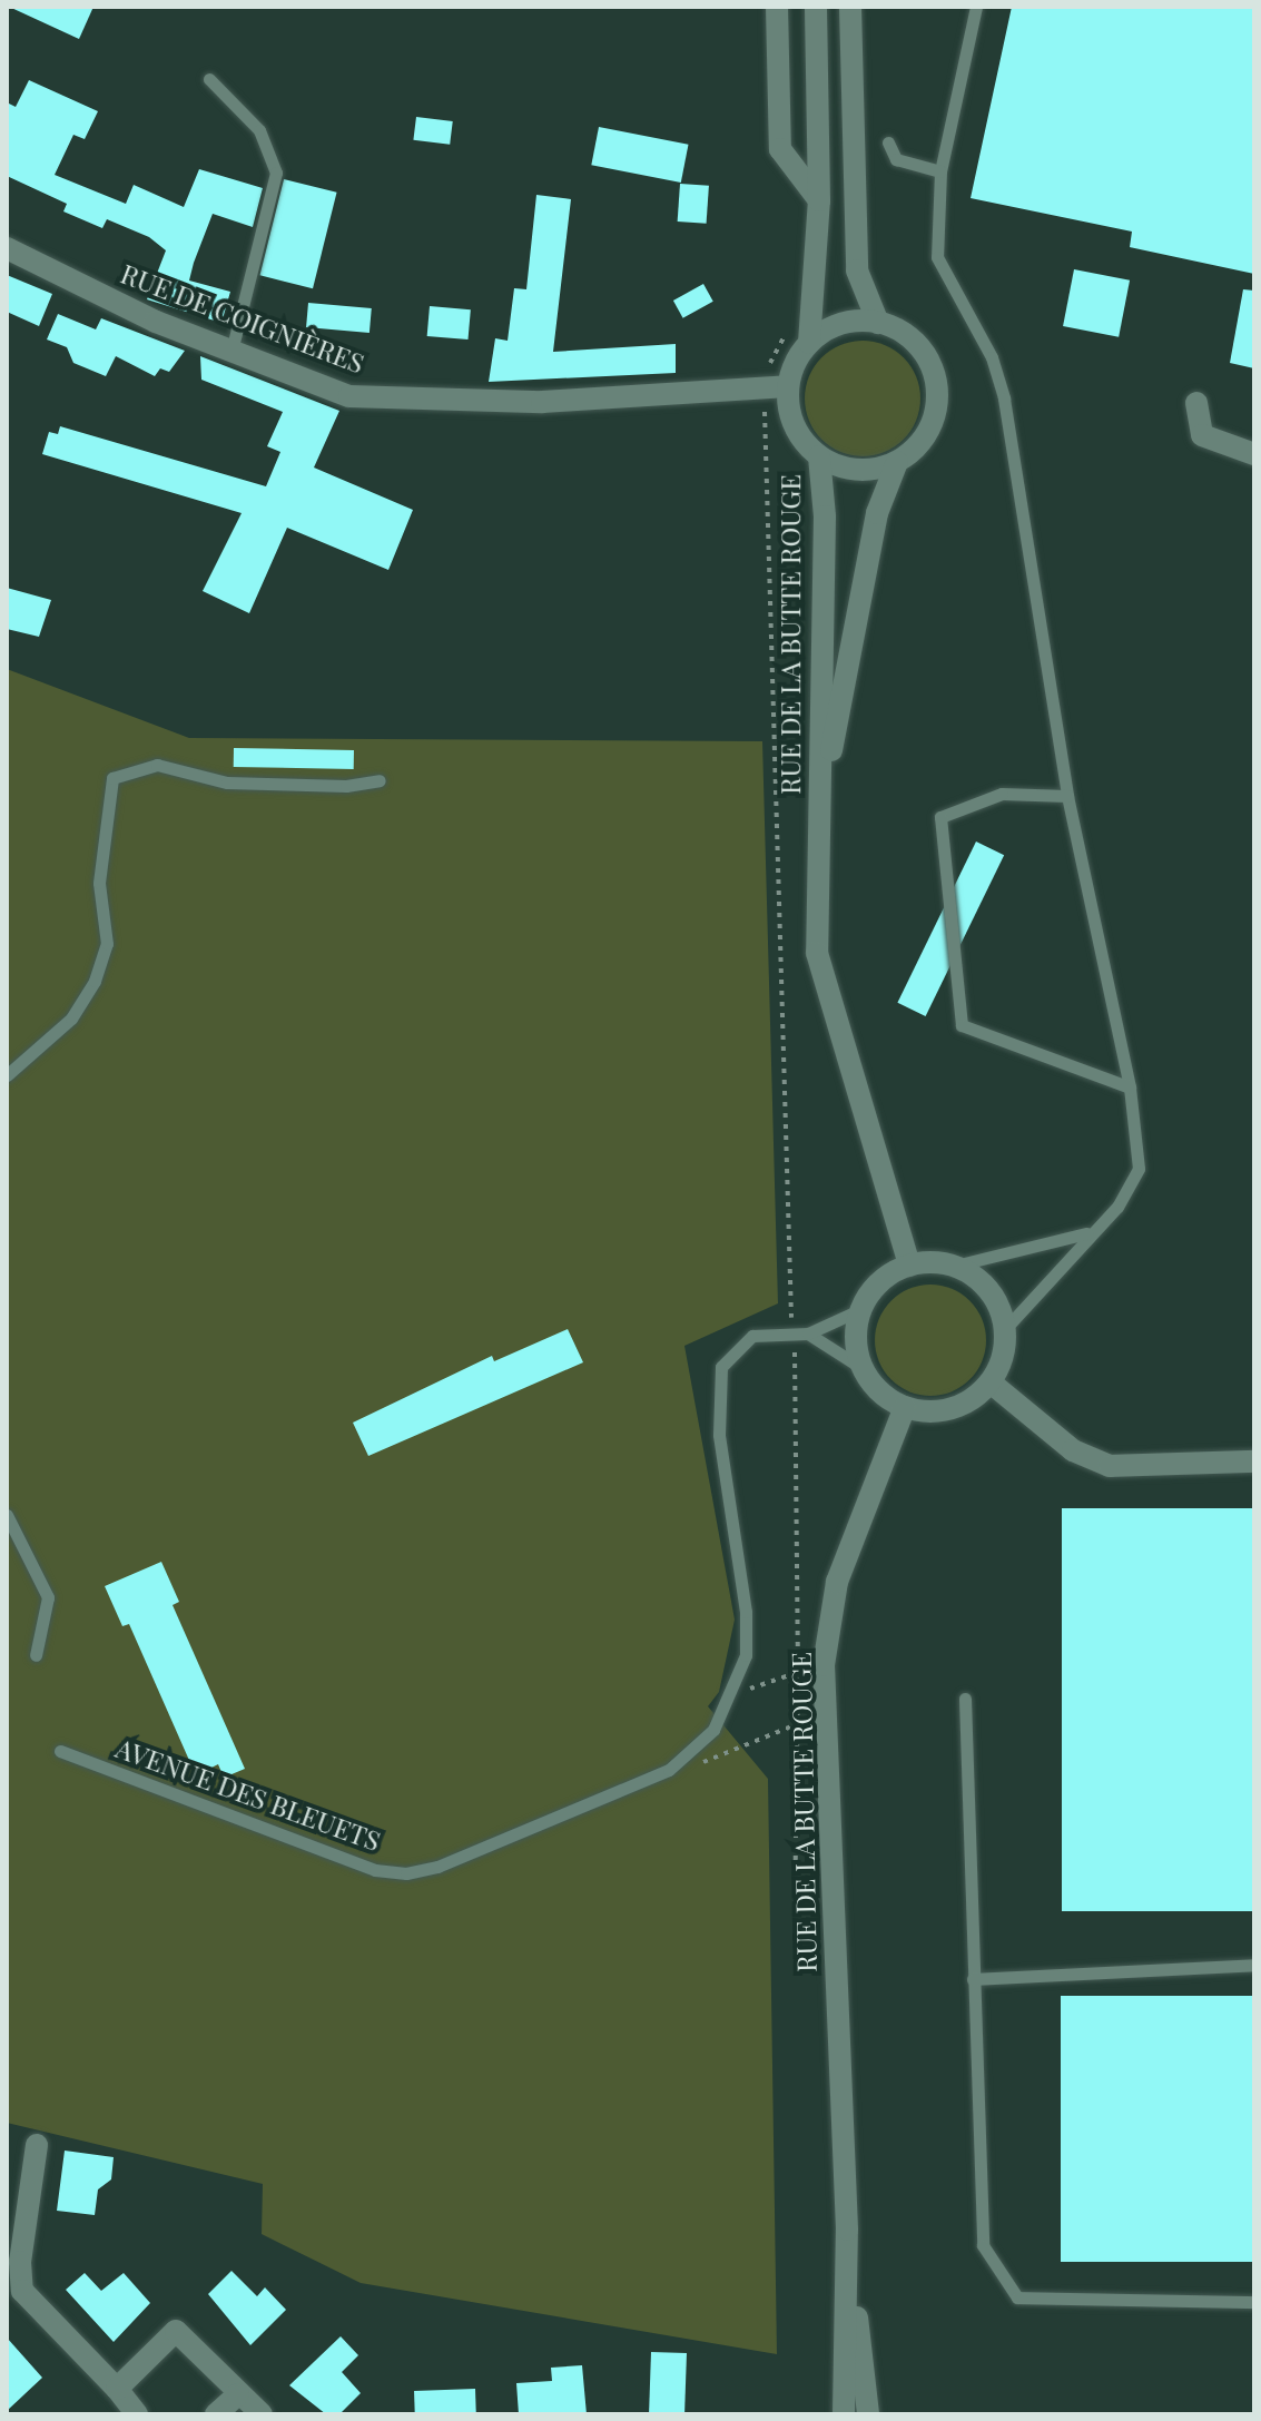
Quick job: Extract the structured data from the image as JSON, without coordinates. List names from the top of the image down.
{
  "streets": {
    "street": ["RUE DE COIGNIÈRES", "RUE DE LA BUTTE ROUGE"],
    "lane": ["AVENUE DES BLEUETS"]
  },
  "crossings": [
    ["RUE DE COIGNIÈRES", "RUE DE LA BUTTE ROUGE"],
    ["RUE DE LA BUTTE ROUGE", "AVENUE DES BLEUETS"]
  ]
}
